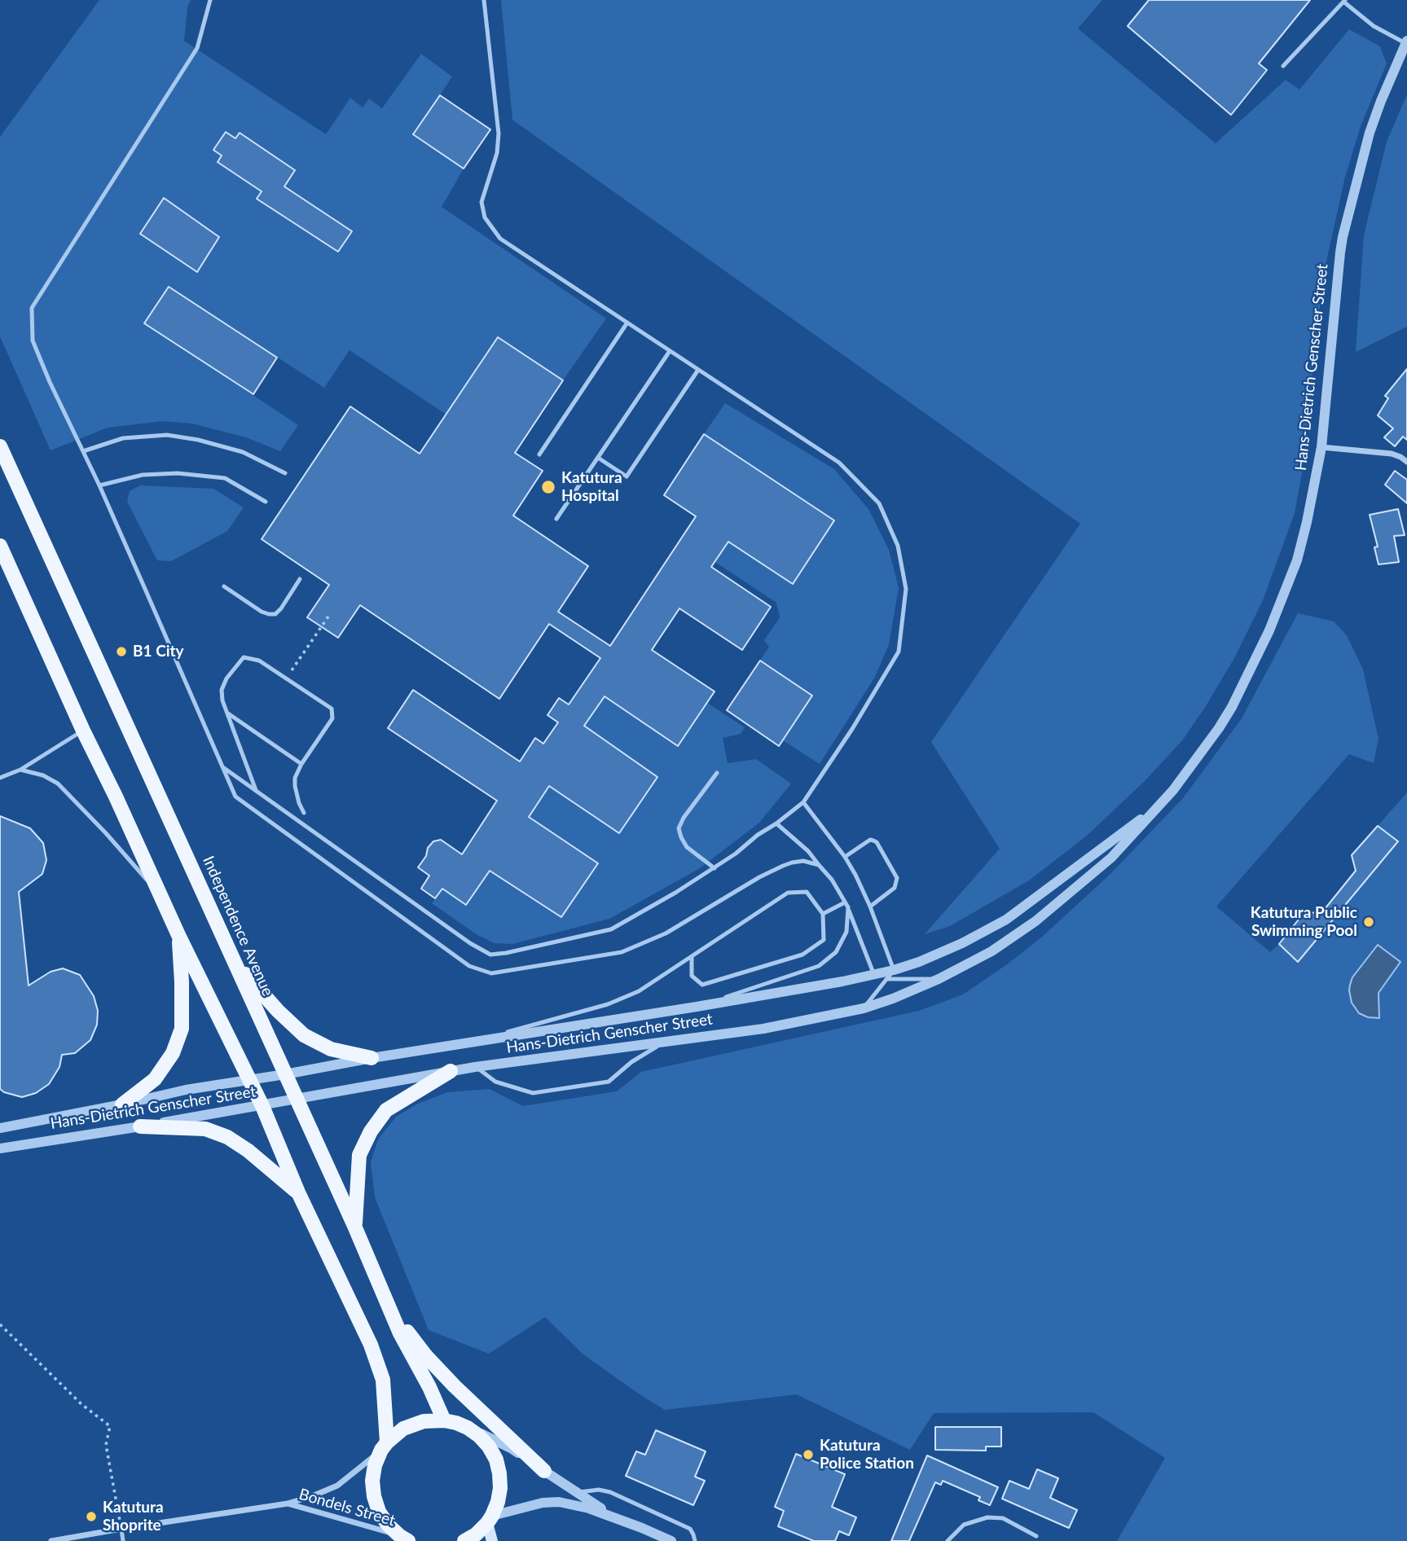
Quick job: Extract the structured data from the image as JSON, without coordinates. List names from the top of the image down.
{
  "streets": {
    "main road": ["Independence Avenue"],
    "street": ["Hans-Dietrich Genscher Street", "Bondels Street"]
  },
  "crossings": [
    ["Hans-Dietrich Genscher Street", "Independence Avenue"]
  ],
  "places": [
    "Katutura Hospital",
    "B1 City",
    "Katutura Public Swimming Pool",
    "Katutura Police Station",
    "Katutura Shoprite"
  ]
}
